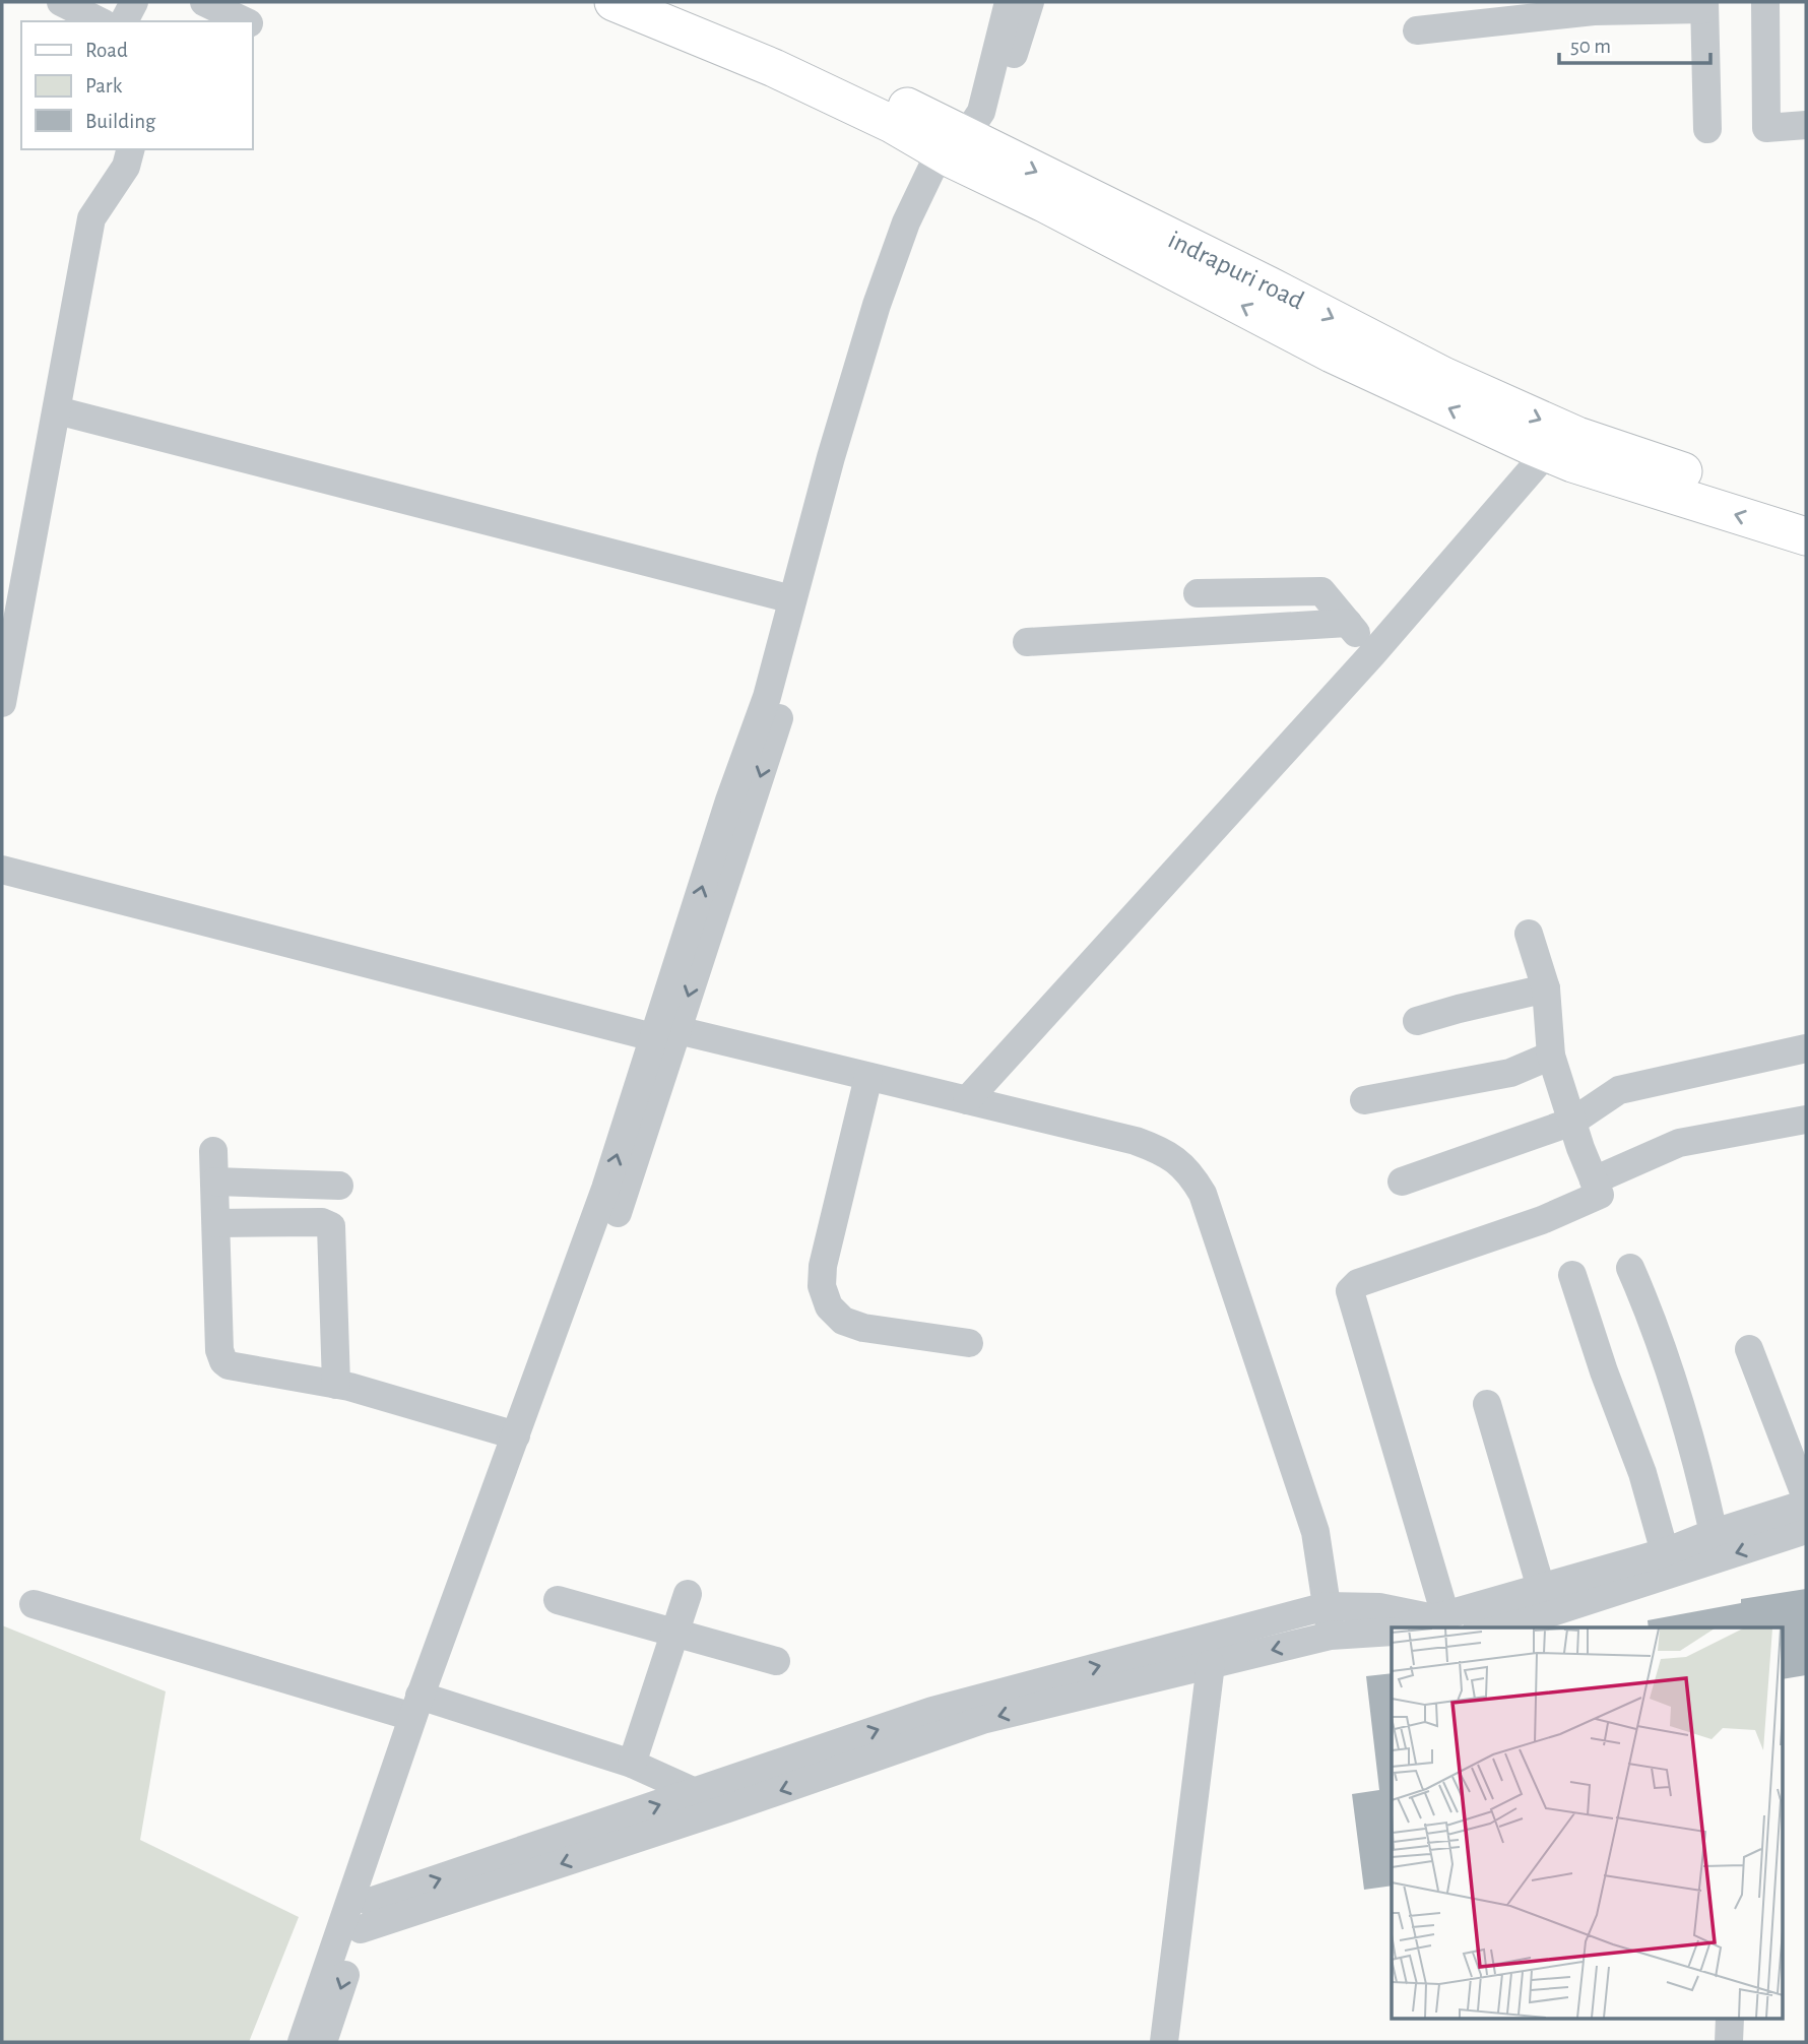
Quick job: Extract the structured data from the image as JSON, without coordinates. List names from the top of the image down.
{
  "streets": {
    "main road": ["indrapuri road"]
  },
  "legend": ["Road", "Park", "Building"],
  "scale_bar": "50 m"
}
